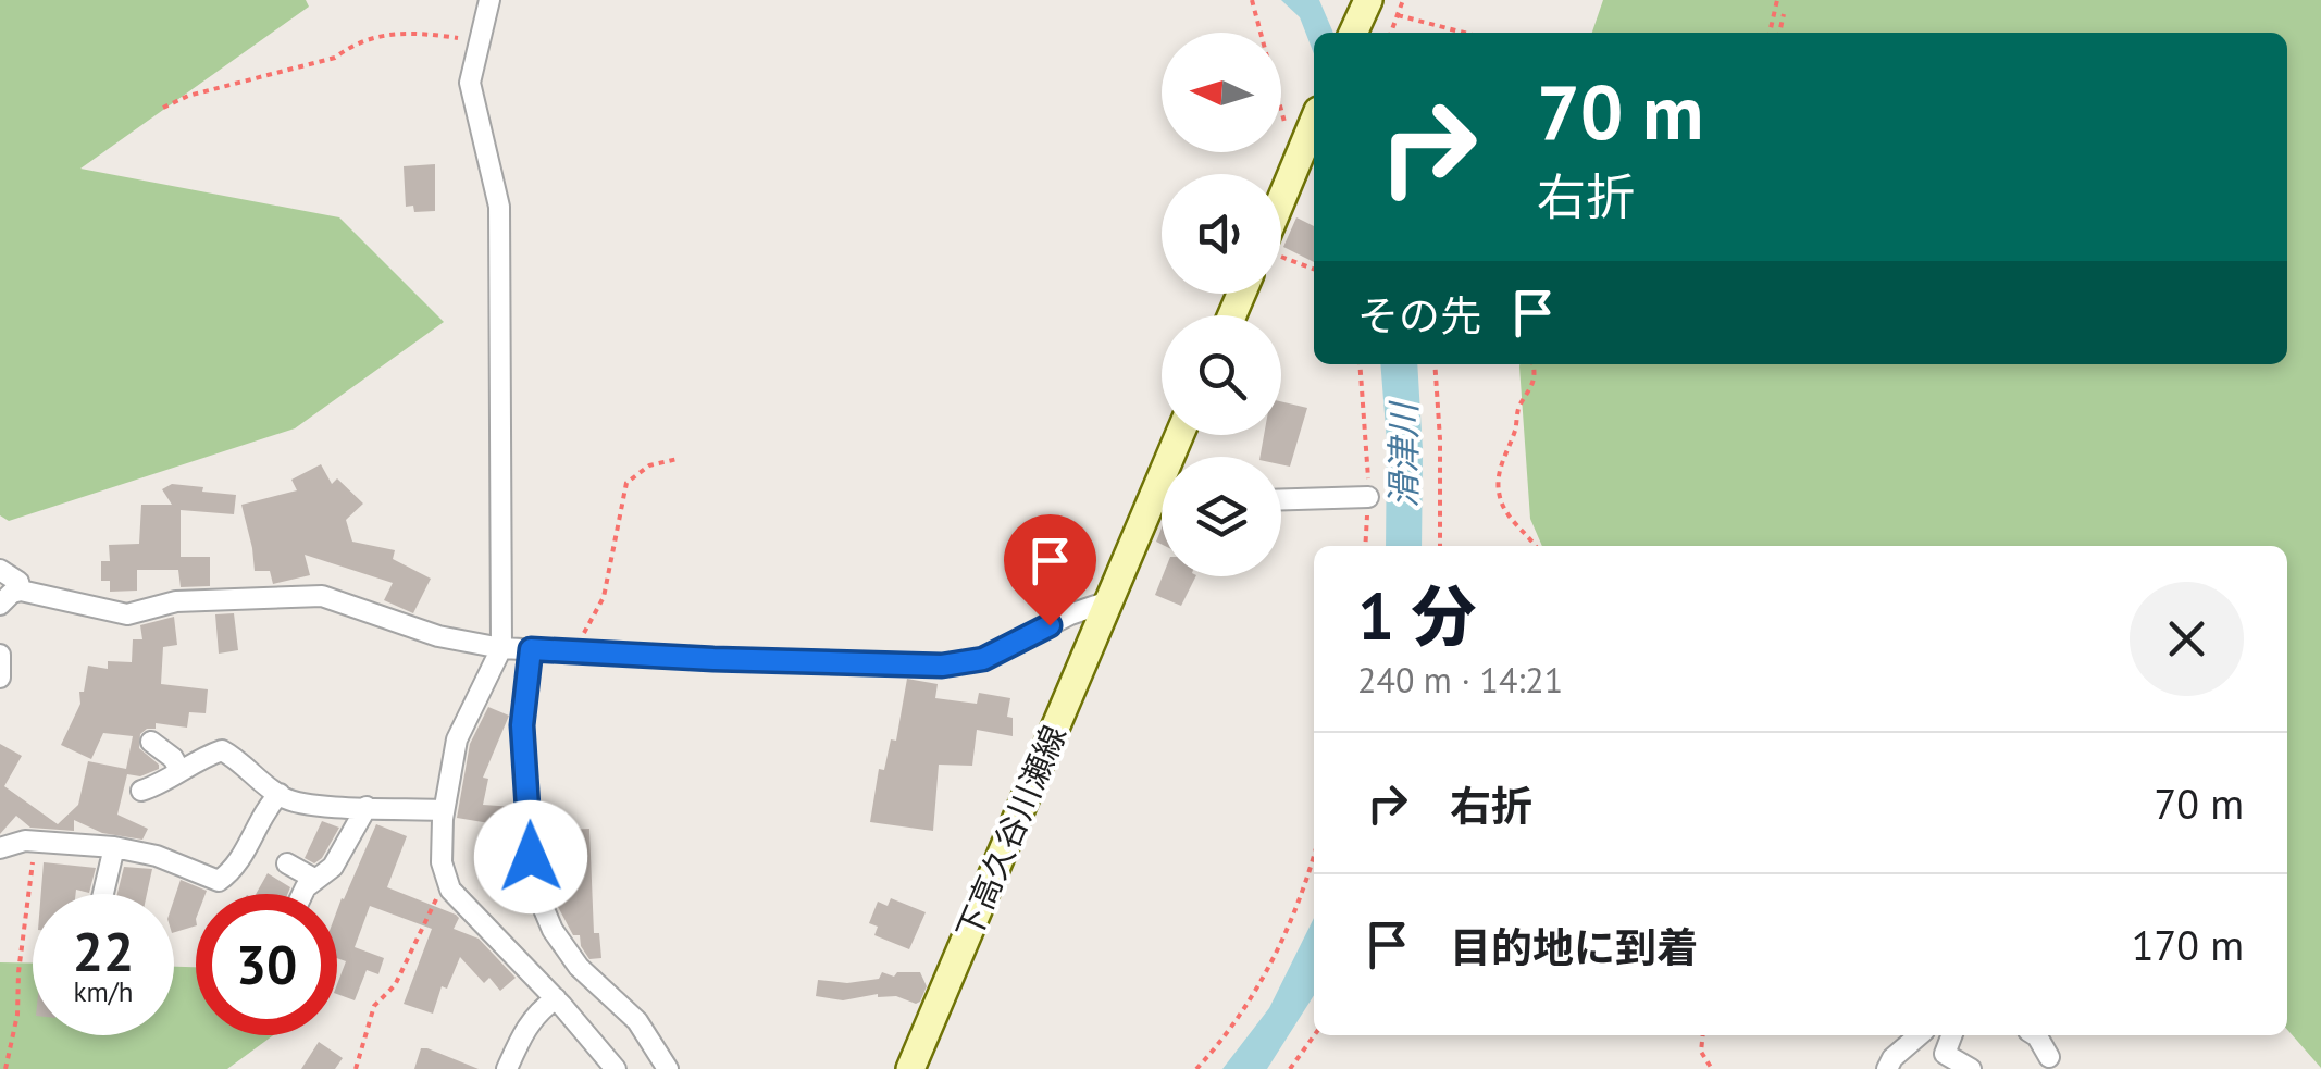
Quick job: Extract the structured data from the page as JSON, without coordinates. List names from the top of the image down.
{
  "streets": {
    "main road": ["下高久谷川瀬線"]
  },
  "water": ["滑津川"],
  "north": "left",
  "page": {
    "turn": ["70 m", "右折"],
    "then": "その先",
    "heading": ["1 分", "240 m · 14:21"],
    "list": [
      {
        "name": "右折",
        "value": "70 m"
      },
      {
        "name": "目的地に到着",
        "value": "170 m"
      }
    ],
    "speed": "22 km/h",
    "limit": "30"
  }
}
